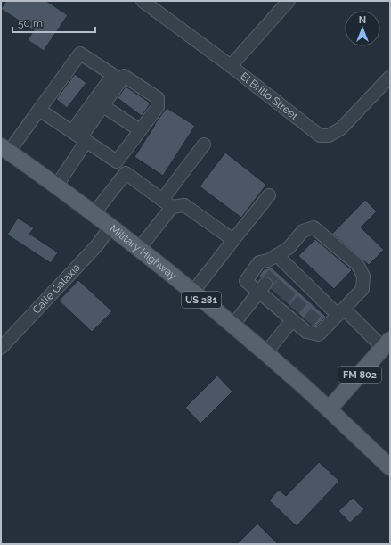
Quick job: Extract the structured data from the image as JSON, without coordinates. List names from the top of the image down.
{
  "streets": {
    "main road": ["Military Highway", "US 281", "FM 802"],
    "street": ["El Brillo Street", "Calle Galaxia"]
  },
  "crossings": [
    ["Military Highway", "Calle Galaxia"],
    ["Military Highway", "FM 802"]
  ],
  "scale_bar": "50 m",
  "north": "top"
}
